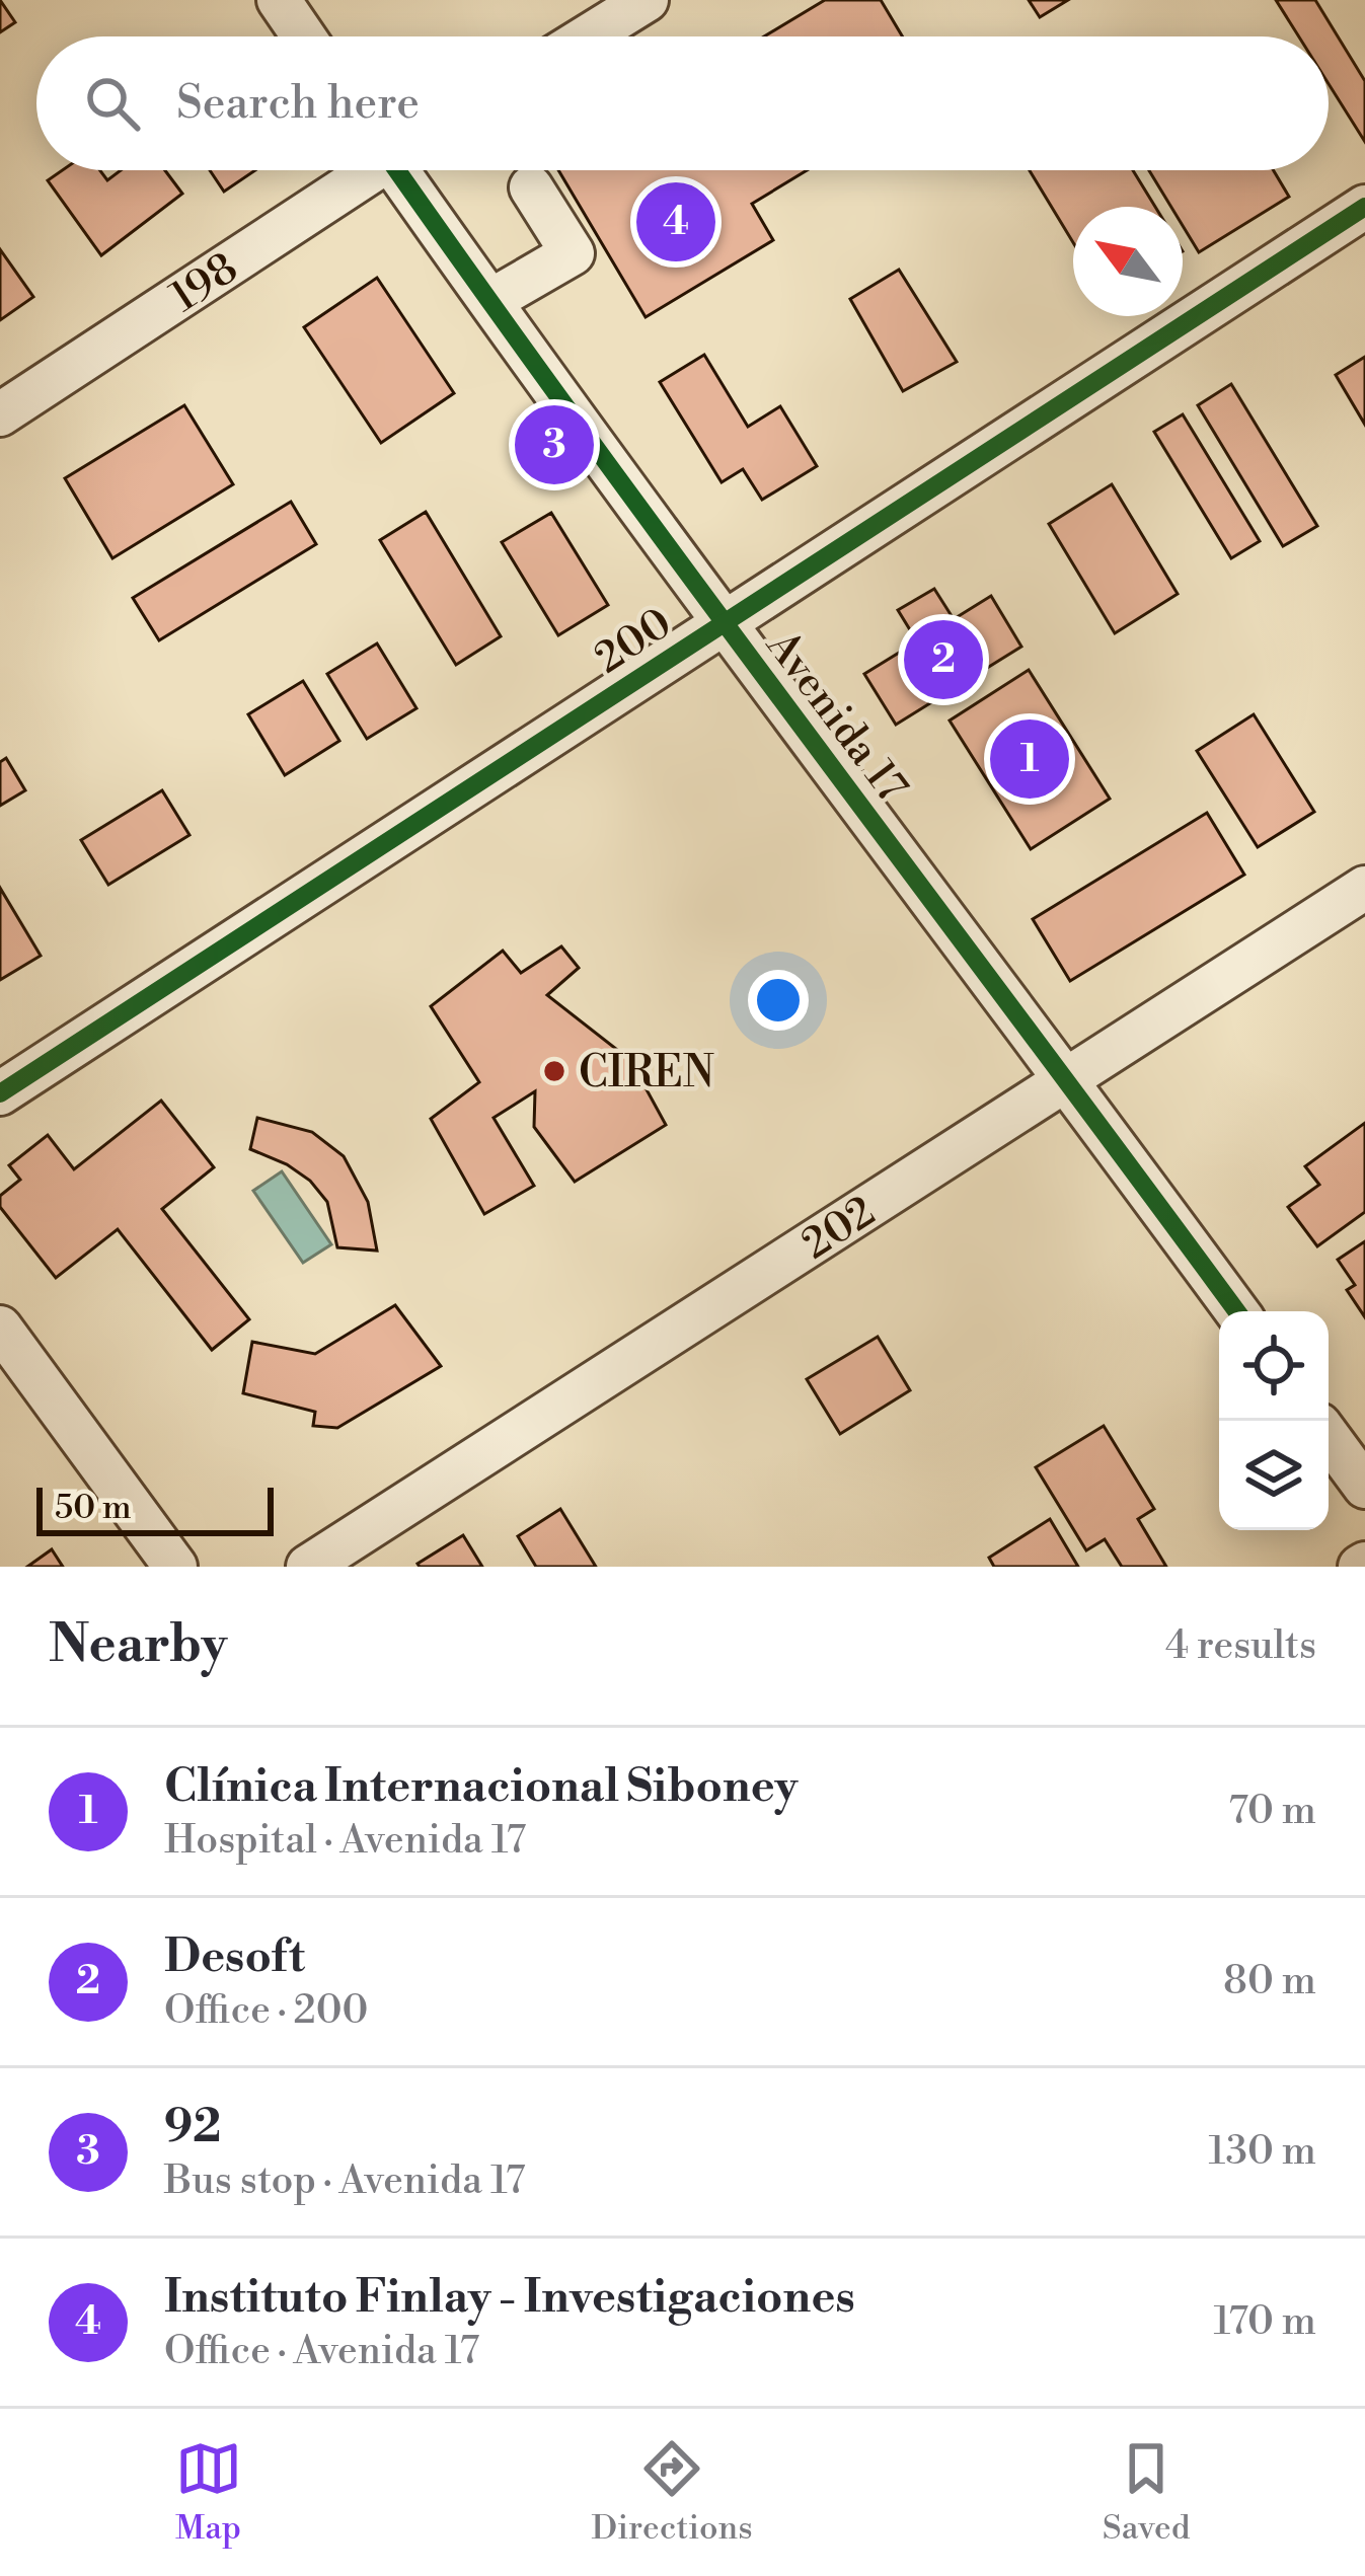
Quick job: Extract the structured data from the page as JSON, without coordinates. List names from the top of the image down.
{
  "streets": {
    "street": [
      "198",
      "200",
      "Avenida 17",
      "202"
    ]
  },
  "crossings": [
    ["200", "Avenida 17"],
    ["Avenida 17", "202"]
  ],
  "places": ["CIREN"],
  "scale_bar": "50 m",
  "north": "top left",
  "page": {
    "search": "Search here",
    "pins": [
      "4",
      "3",
      "2",
      "1"
    ],
    "scale": "50 m",
    "heading": ["Nearby", "4 results"],
    "list": [
      {
        "mark": "1",
        "name": "Clínica Internacional Siboney",
        "note": "Hospital · Avenida 17",
        "value": "70 m"
      },
      {
        "mark": "2",
        "name": "Desoft",
        "note": "Office · 200",
        "value": "80 m"
      },
      {
        "mark": "3",
        "name": "92",
        "note": "Bus stop · Avenida 17",
        "value": "130 m"
      },
      {
        "mark": "4",
        "name": "Instituto Finlay - Investigaciones",
        "note": "Office · Avenida 17",
        "value": "170 m"
      }
    ],
    "nav": ["Map", "Directions", "Saved"]
  }
}
